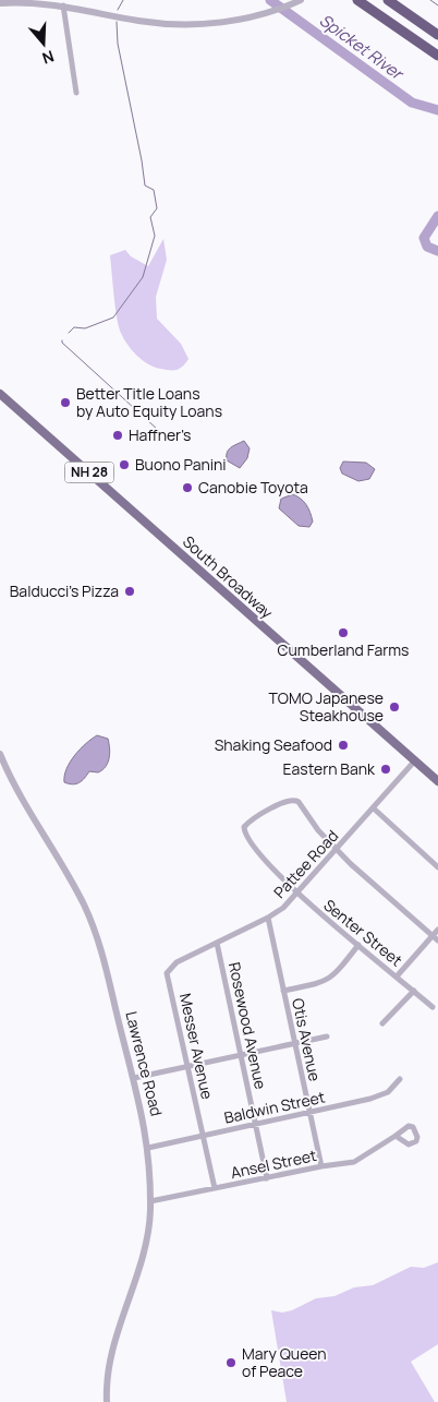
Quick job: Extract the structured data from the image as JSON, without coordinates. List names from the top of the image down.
{
  "streets": {
    "main road": ["NH 28", "South Broadway"],
    "street": [
      "Pattee Road",
      "Senter Street",
      "Rosewood Avenue",
      "Otis Avenue",
      "Messer Avenue",
      "Lawrence Road",
      "Baldwin Street",
      "Ansel Street"
    ]
  },
  "crossings": [
    ["South Broadway", "Pattee Road"],
    ["Pattee Road", "Senter Street"],
    ["Pattee Road", "Rosewood Avenue"],
    ["Pattee Road", "Otis Avenue"],
    ["Pattee Road", "Messer Avenue"],
    ["Rosewood Avenue", "Baldwin Street"],
    ["Rosewood Avenue", "Ansel Street"],
    ["Otis Avenue", "Baldwin Street"],
    ["Otis Avenue", "Ansel Street"],
    ["Messer Avenue", "Baldwin Street"],
    ["Messer Avenue", "Ansel Street"],
    ["Lawrence Road", "Baldwin Street"],
    ["Lawrence Road", "Ansel Street"]
  ],
  "water": ["Spicket River"],
  "places": [
    "Better Title Loans by Auto Equity Loans",
    "Haffner's",
    "Buono Panini",
    "Canobie Toyota",
    "Balducci's Pizza",
    "Cumberland Farms",
    "TOMO Japanese Steakhouse",
    "Shaking Seafood",
    "Eastern Bank",
    "Mary Queen of Peace"
  ],
  "north": "bottom"
}
